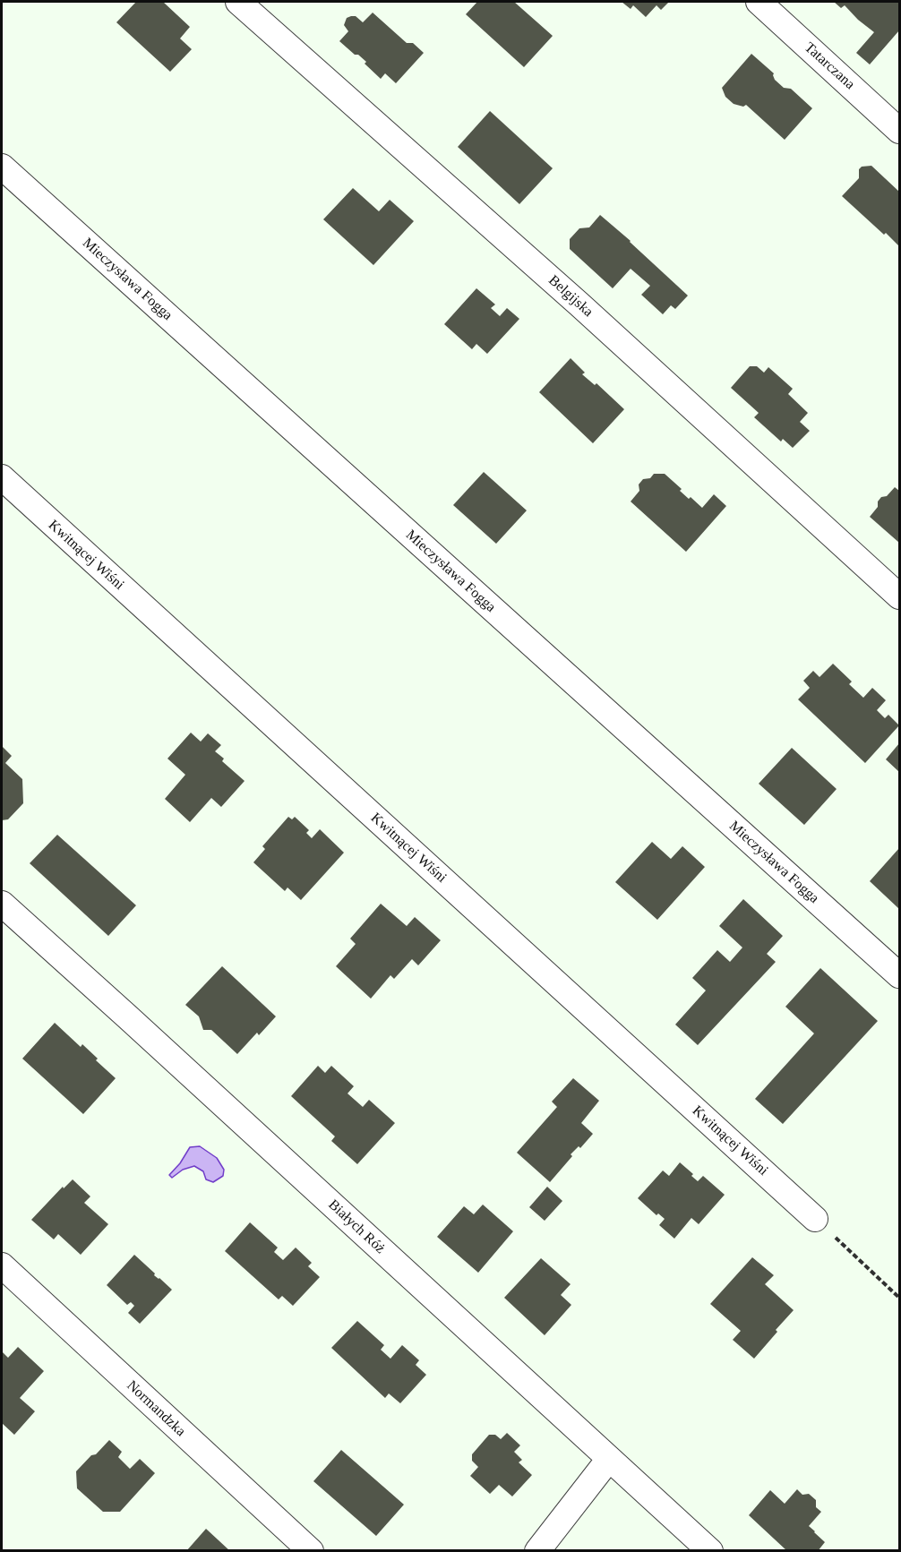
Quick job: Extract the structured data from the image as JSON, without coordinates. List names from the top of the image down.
{
  "streets": {
    "street": [
      "Tatarczana",
      "Mieczysława Fogga",
      "Belgijska",
      "Kwitnącej Wiśni",
      "Białych Róż",
      "Normandzka"
    ]
  }
}
